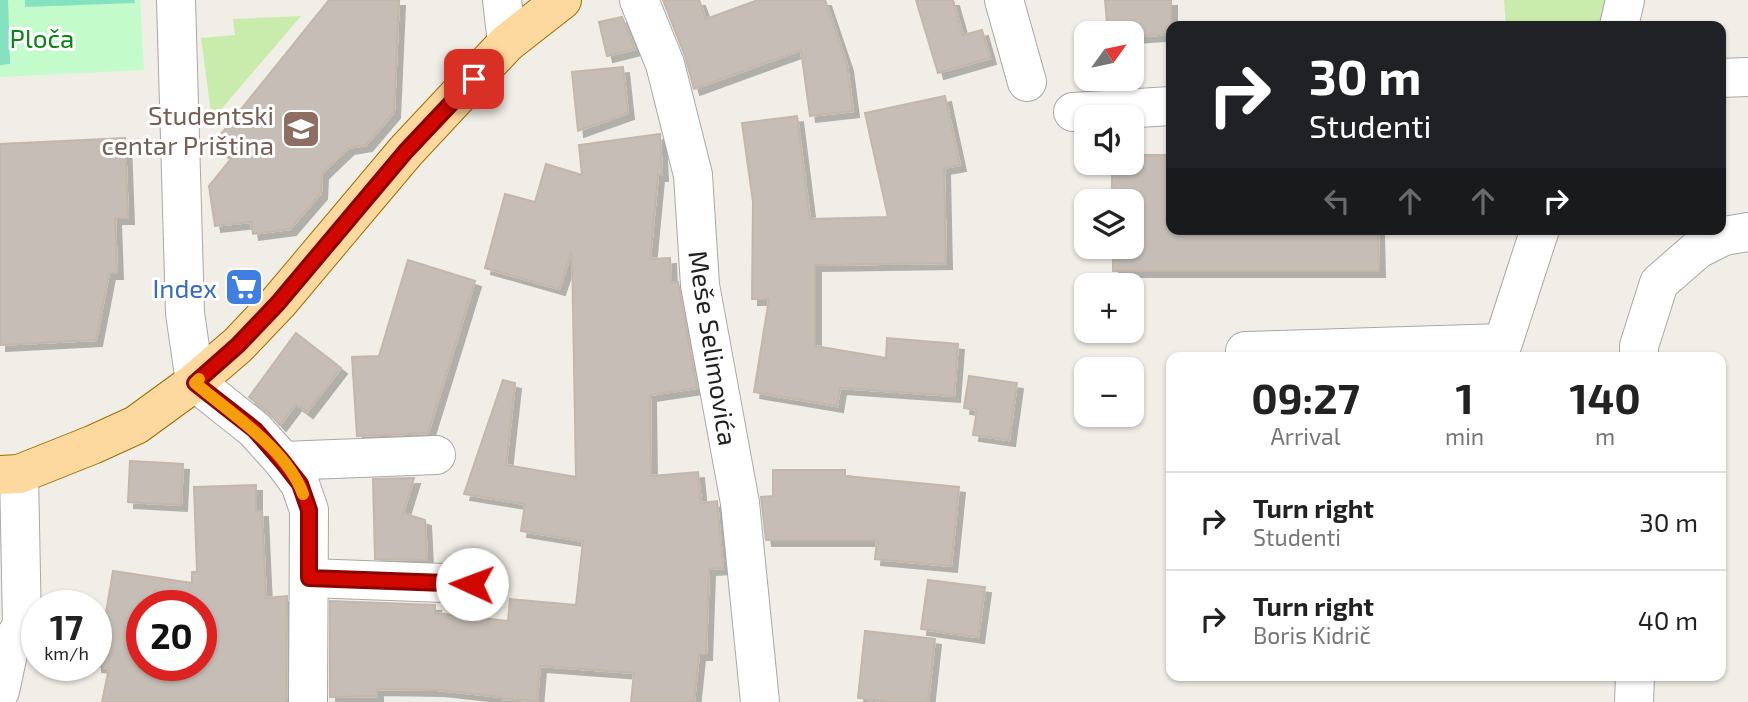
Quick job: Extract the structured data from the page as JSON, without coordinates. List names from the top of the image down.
{
  "streets": {
    "street": ["Meše Selimovića"]
  },
  "parks": ["Ploča"],
  "places": {
    "school or university": ["Studentski centar Priština"],
    "supermarket": ["Index"]
  },
  "north": "top right",
  "page": {
    "map_buttons": ["+", "−"],
    "turn": ["30 m", "Studenti"],
    "eta": [
      "09:27",
      "Arrival",
      "1",
      "min",
      "140",
      "m"
    ],
    "list": [
      {
        "name": "Turn right",
        "note": "Studenti",
        "value": "30 m"
      },
      {
        "name": "Turn right",
        "note": "Boris Kidrič",
        "value": "40 m"
      }
    ],
    "speed": "17 km/h",
    "limit": "20"
  }
}
